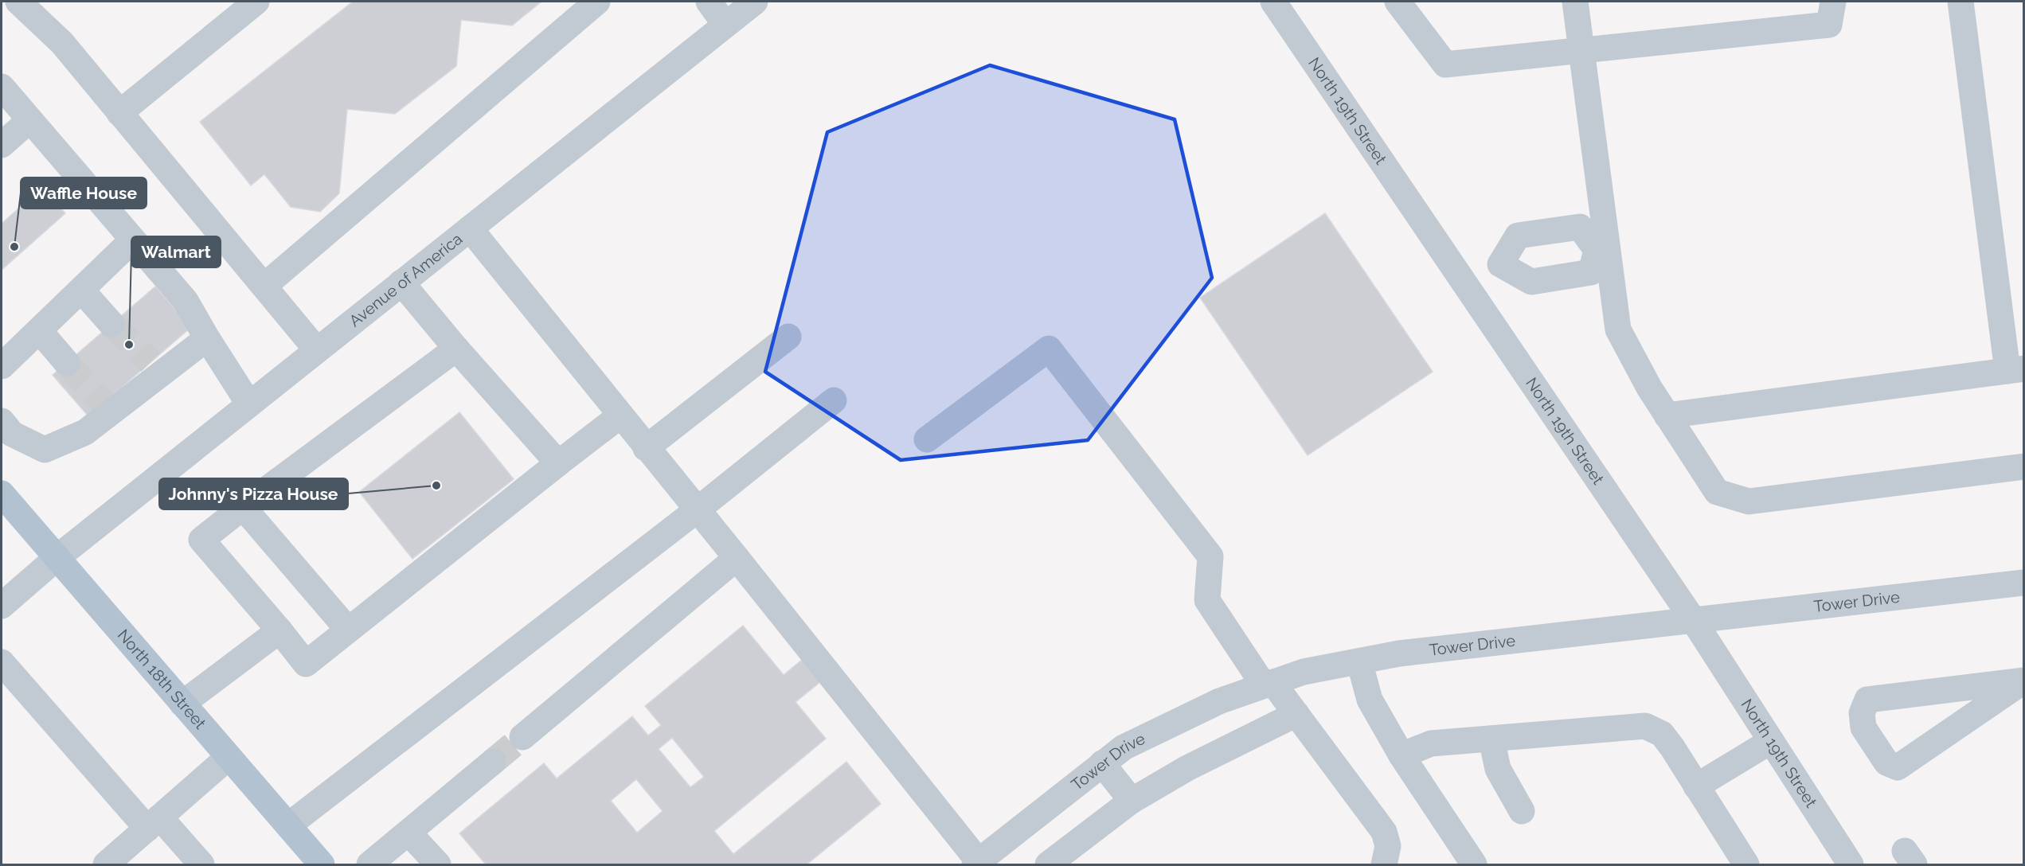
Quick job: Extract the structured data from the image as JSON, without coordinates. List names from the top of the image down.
{
  "streets": {
    "main road": ["North 18th Street"],
    "street": ["North 19th Street", "Avenue of America", "Tower Drive"]
  },
  "crossings": [
    ["North 19th Street", "Tower Drive"],
    ["Avenue of America", "North 18th Street"]
  ],
  "places": ["Waffle House", "Walmart", "Johnny's Pizza House"]
}
